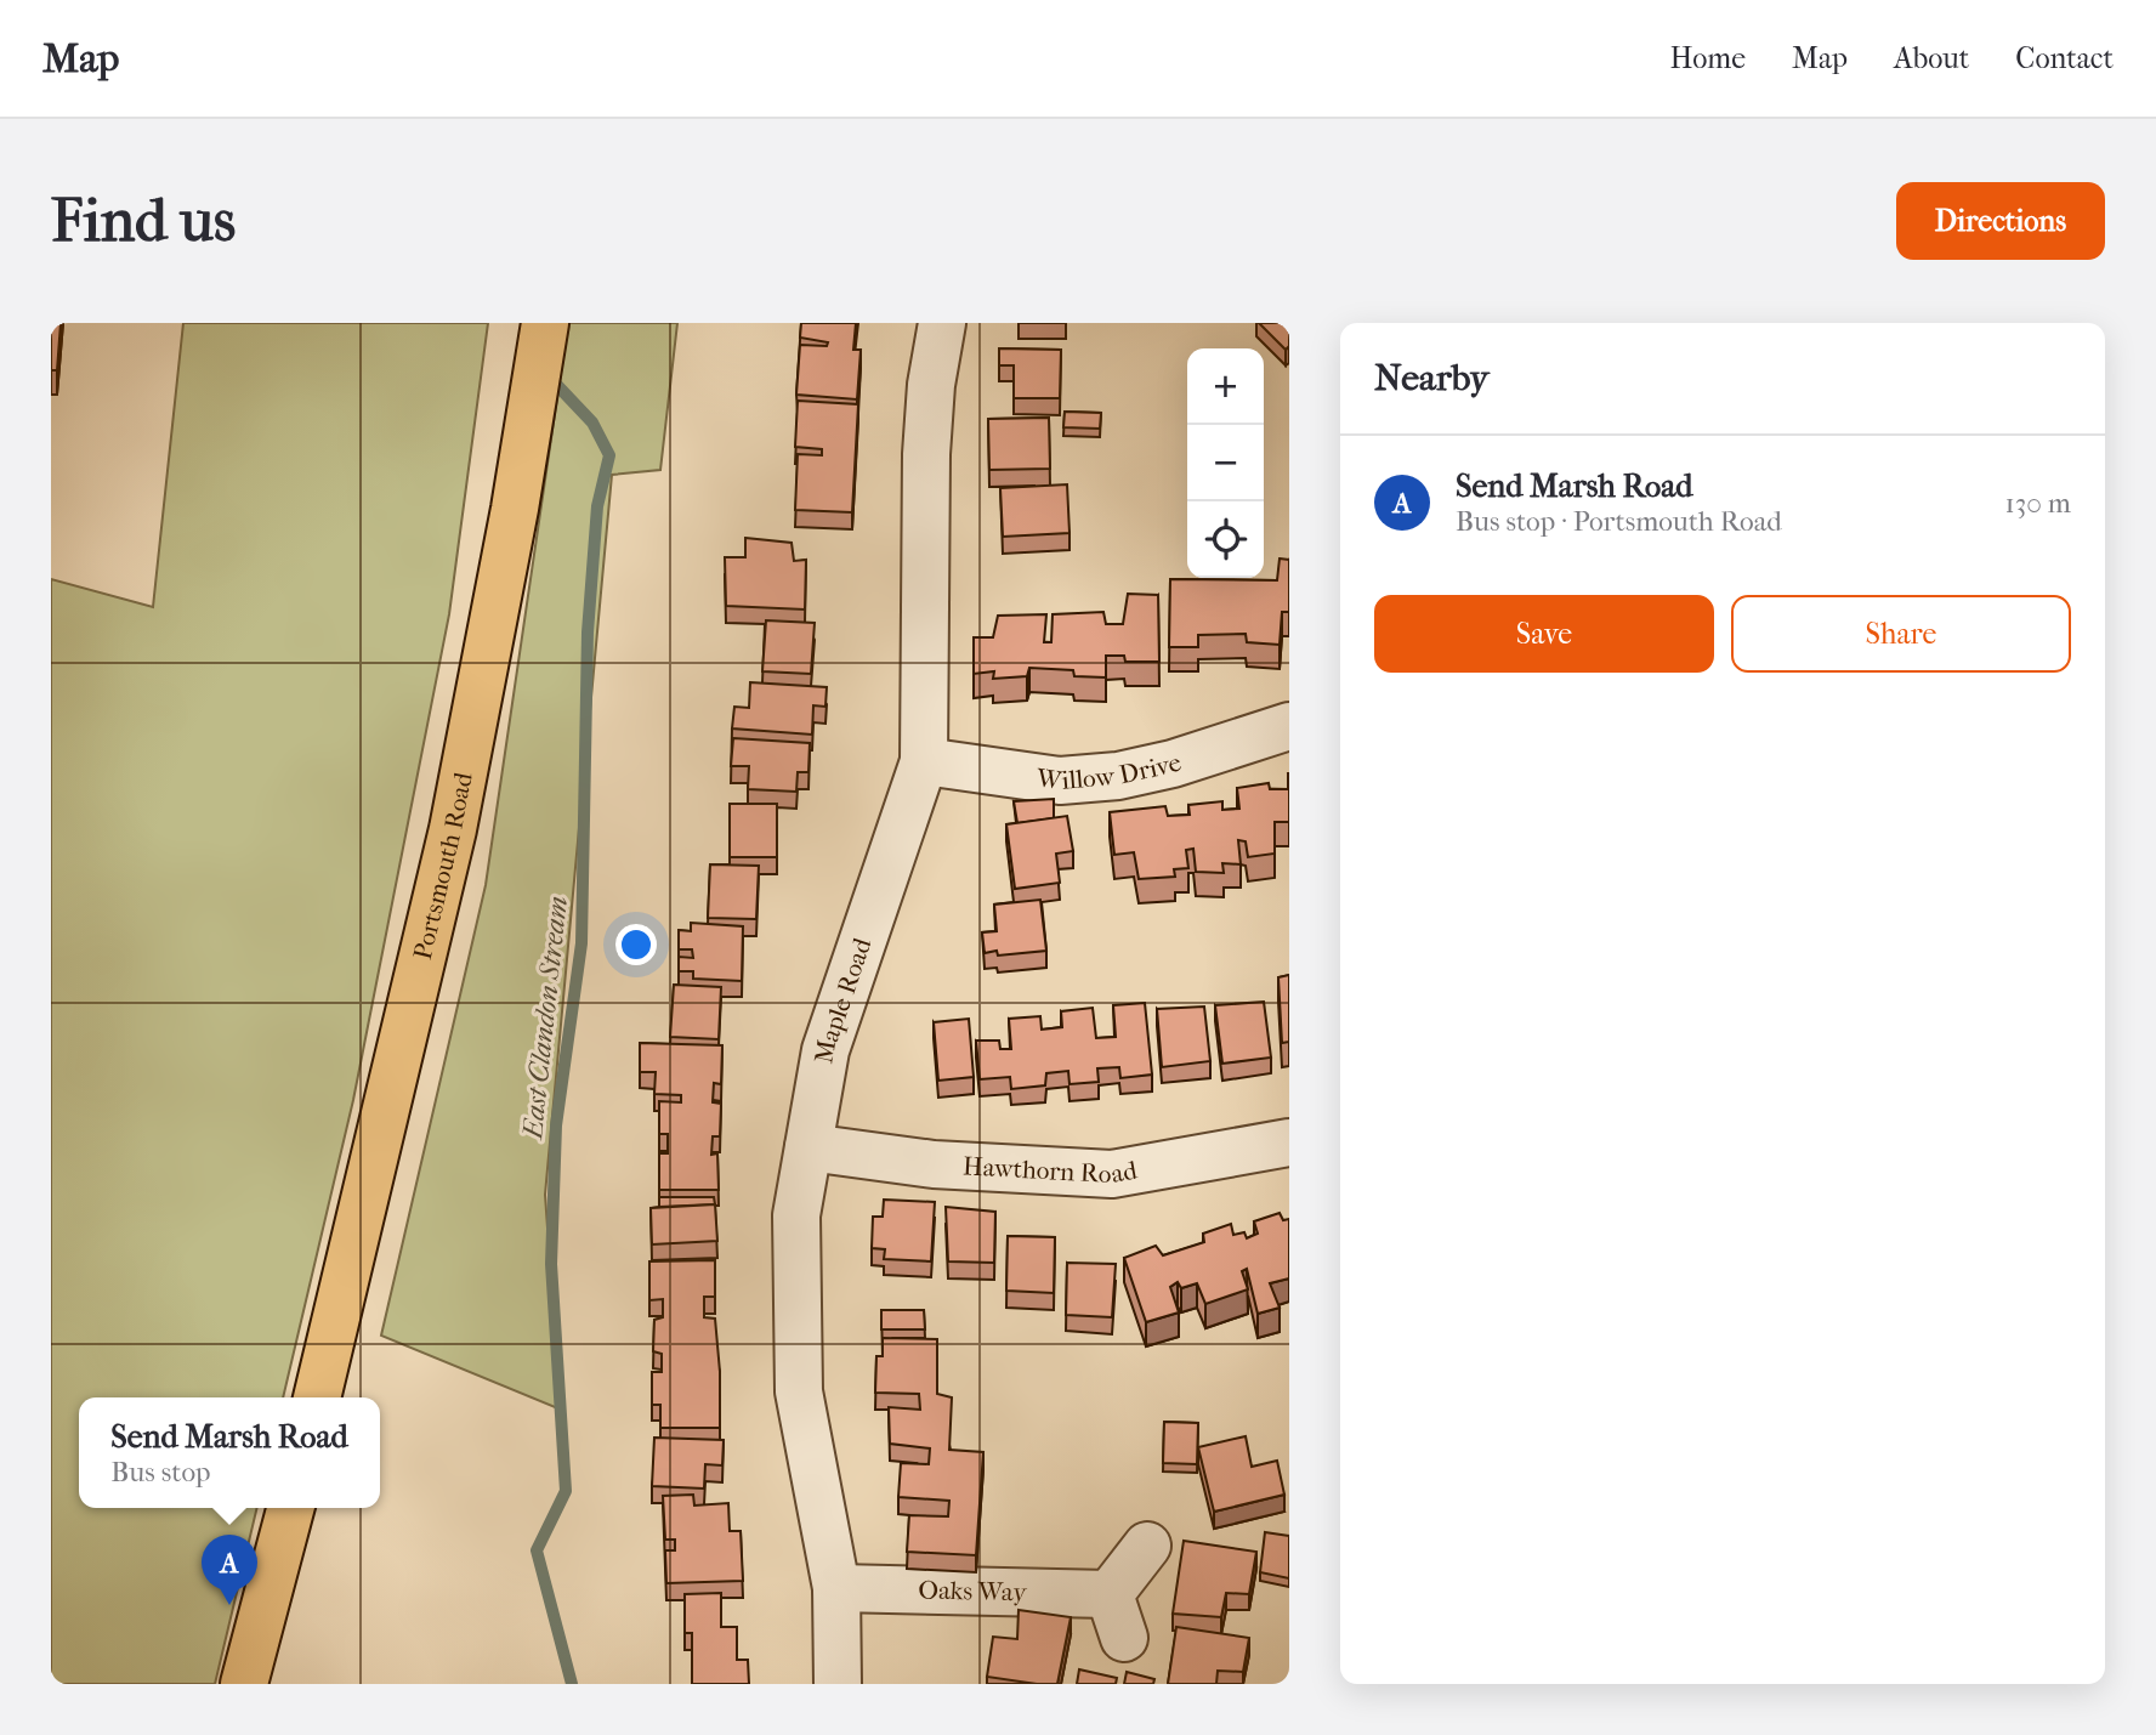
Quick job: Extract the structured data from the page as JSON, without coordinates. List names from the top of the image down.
{
  "streets": {
    "main road": ["Portsmouth Road"],
    "street": [
      "Willow Drive",
      "Maple Road",
      "Hawthorn Road",
      "Oaks Way"
    ]
  },
  "crossings": [
    ["Willow Drive", "Maple Road"],
    ["Maple Road", "Hawthorn Road"],
    ["Maple Road", "Oaks Way"]
  ],
  "water": ["East Clandon Stream"],
  "page": {
    "header": "Map",
    "nav": [
      "Home",
      "Map",
      "About",
      "Contact"
    ],
    "buttons": [
      "Directions",
      ["Save", "Share"]
    ],
    "title": "Find us",
    "heading": "Nearby",
    "map_buttons": ["+", "−"],
    "list": [
      {
        "mark": "A",
        "name": "Send Marsh Road",
        "note": "Bus stop · Portsmouth Road",
        "value": "130 m"
      }
    ],
    "popup": ["Send Marsh Road", "Bus stop"],
    "pins": "A"
  }
}
